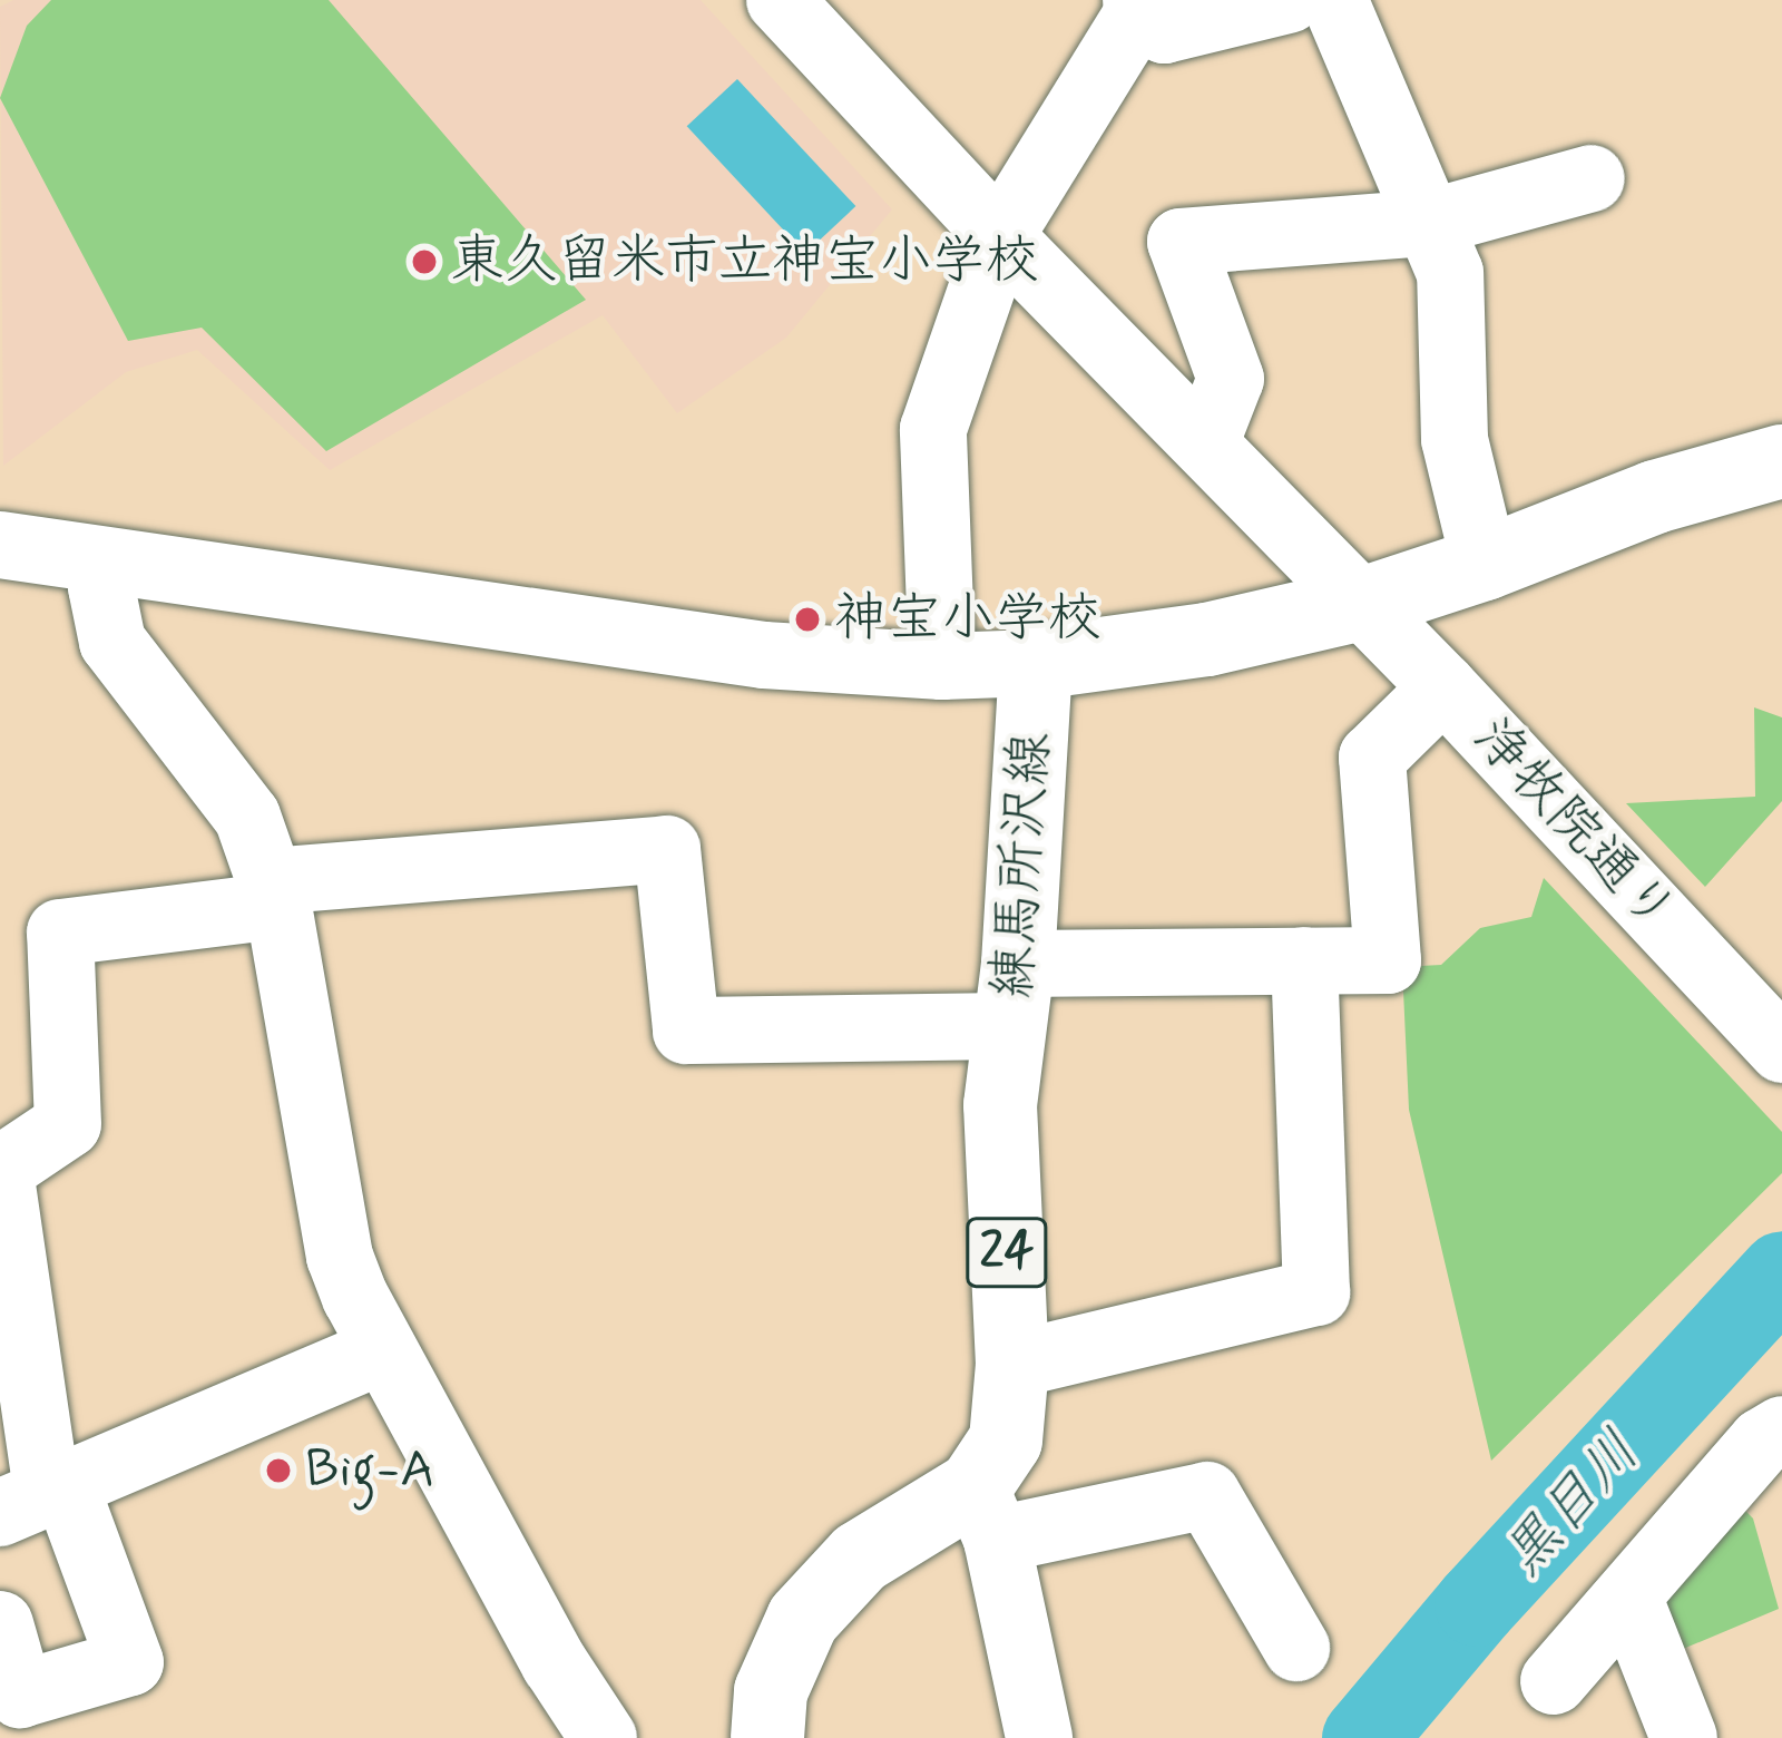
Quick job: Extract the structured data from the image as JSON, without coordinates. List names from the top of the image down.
{
  "streets": {
    "main road": ["練馬所沢線", "24"],
    "street": ["浄牧院通り"]
  },
  "crossings": [
    ["浄牧院通り", "練馬所沢線"]
  ],
  "water": ["黒目川"],
  "places": ["東久留米市立神宝小学校", "神宝小学校", "Big-A"]
}
